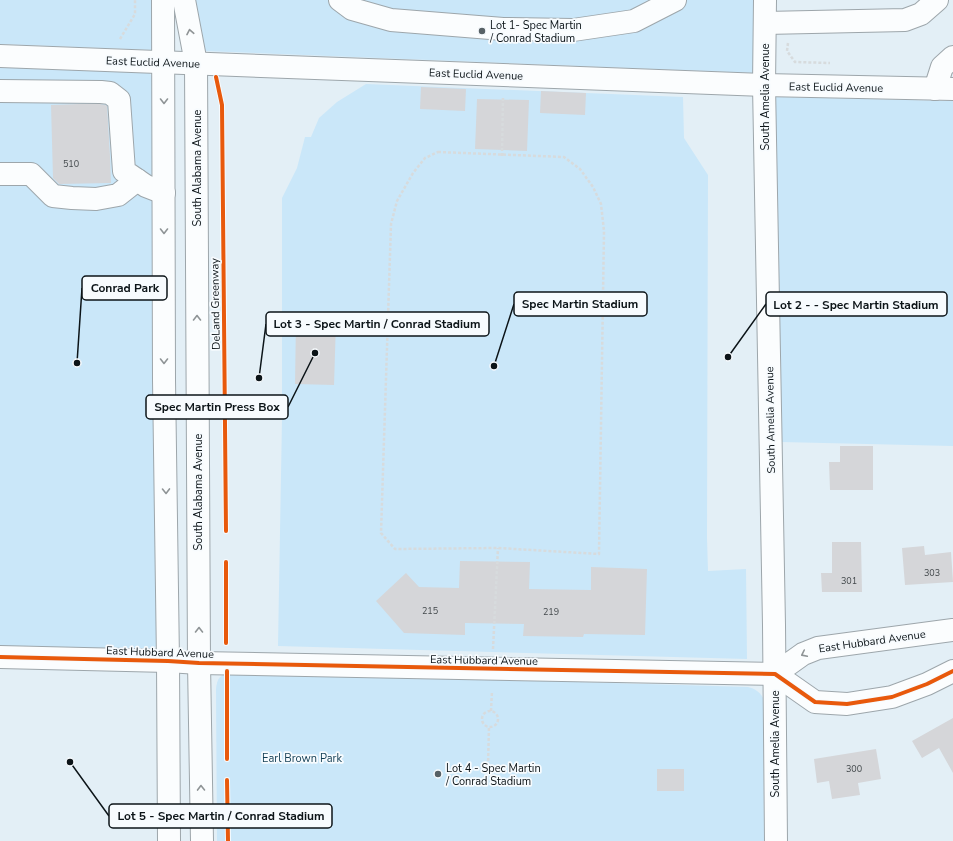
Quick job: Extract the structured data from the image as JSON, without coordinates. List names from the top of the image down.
{
  "streets": {
    "street": [
      "East Euclid Avenue",
      "South Amelia Avenue",
      "South Alabama Avenue",
      "East Hubbard Avenue"
    ],
    "cycle path": ["DeLand Greenway"]
  },
  "crossings": [
    ["East Euclid Avenue", "South Amelia Avenue"],
    ["East Euclid Avenue", "South Alabama Avenue"],
    ["South Amelia Avenue", "East Hubbard Avenue"],
    ["South Alabama Avenue", "East Hubbard Avenue"]
  ],
  "parks": ["Earl Brown Park"],
  "places": [
    "Lot 1- Spec Martin / Conrad Stadium",
    "Spec Martin Press Box",
    "Lot 2 - - Spec Martin Stadium",
    "Conrad Park",
    "Spec Martin Stadium",
    "Lot 3 - Spec Martin / Conrad Stadium",
    "Lot 5 - Spec Martin / Conrad Stadium",
    "Lot 4 - Spec Martin / Conrad Stadium"
  ],
  "house_numbers": [
    "510",
    "303",
    "301",
    "215",
    "219",
    "300"
  ]
}
